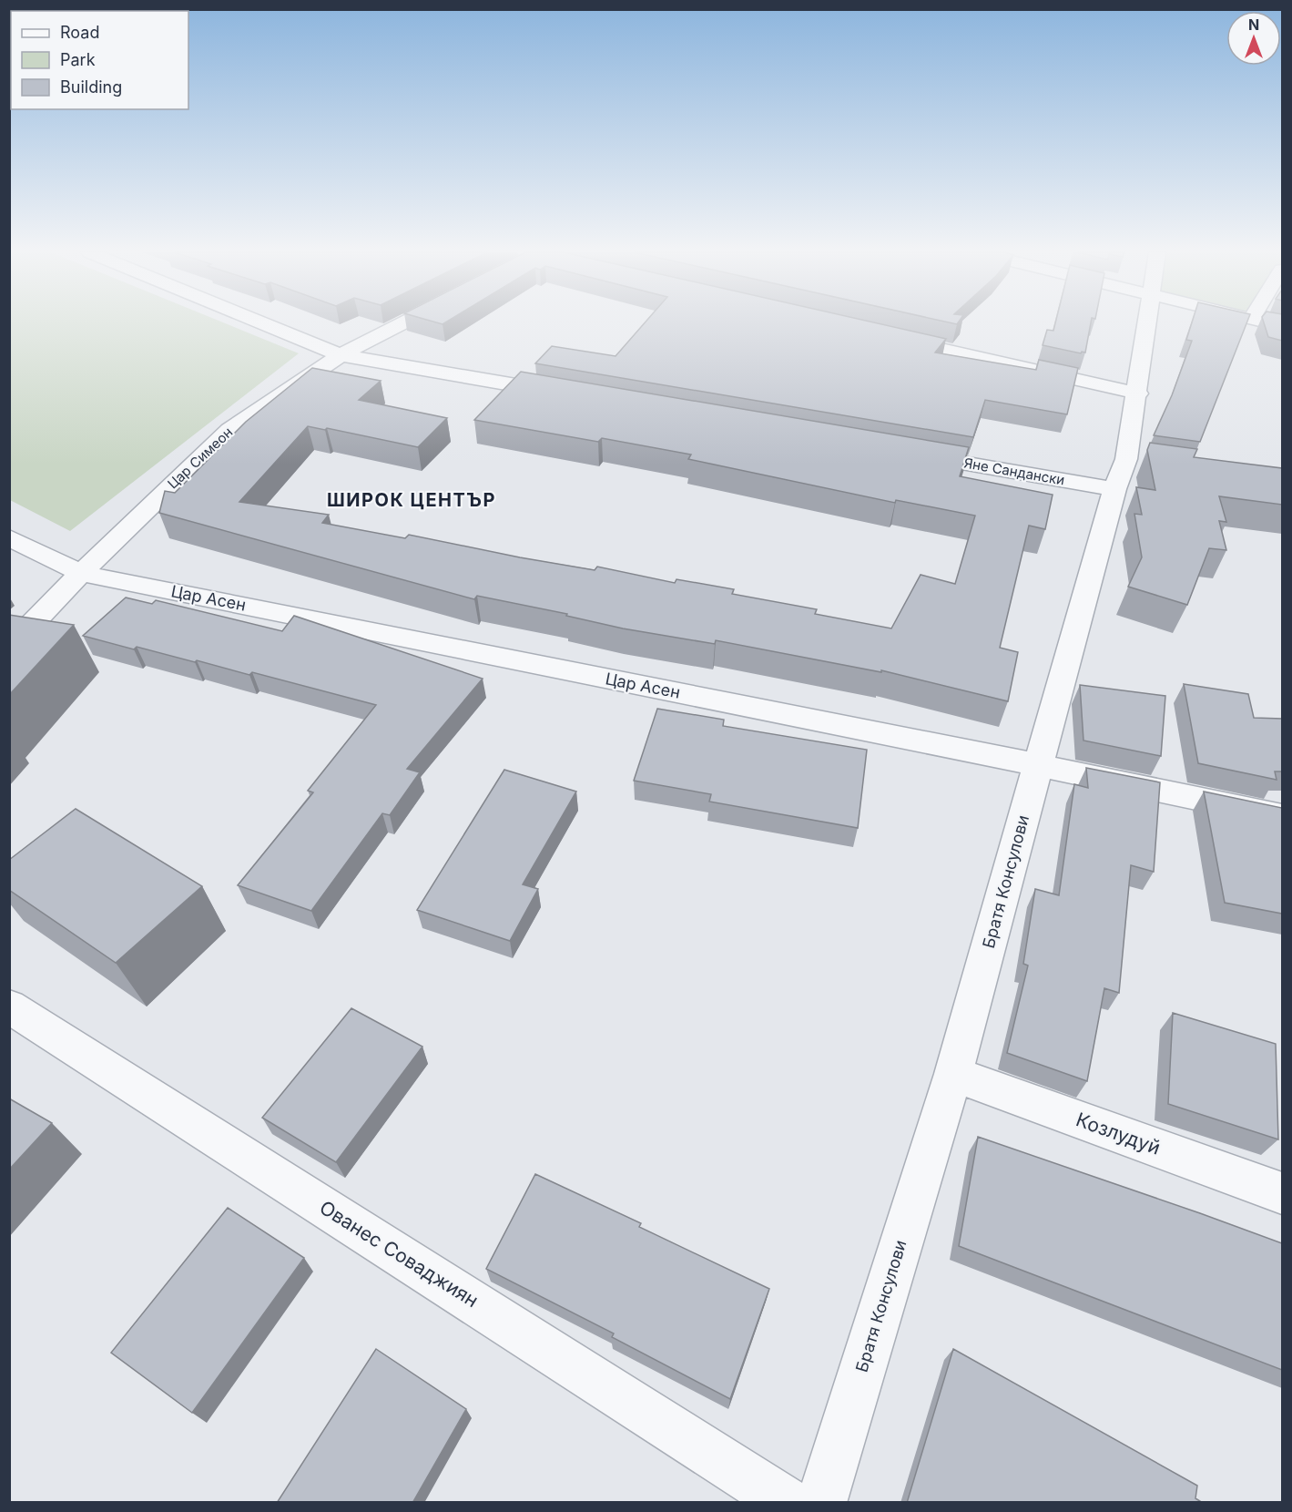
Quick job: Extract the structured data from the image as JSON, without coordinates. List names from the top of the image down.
{
  "streets": {
    "street": [
      "Цар Симеон",
      "Яне Сандански",
      "Цар Асен",
      "Братя Консулови",
      "Козлудуй",
      "Ованес Соваджиян"
    ]
  },
  "crossings": [
    ["Цар Симеон", "Цар Асен"],
    ["Яне Сандански", "Братя Консулови"],
    ["Цар Асен", "Братя Консулови"],
    ["Братя Консулови", "Козлудуй"]
  ],
  "districts": ["ШИРОК ЦЕНТЪР"],
  "legend": ["Road", "Park", "Building"],
  "north": "top"
}
